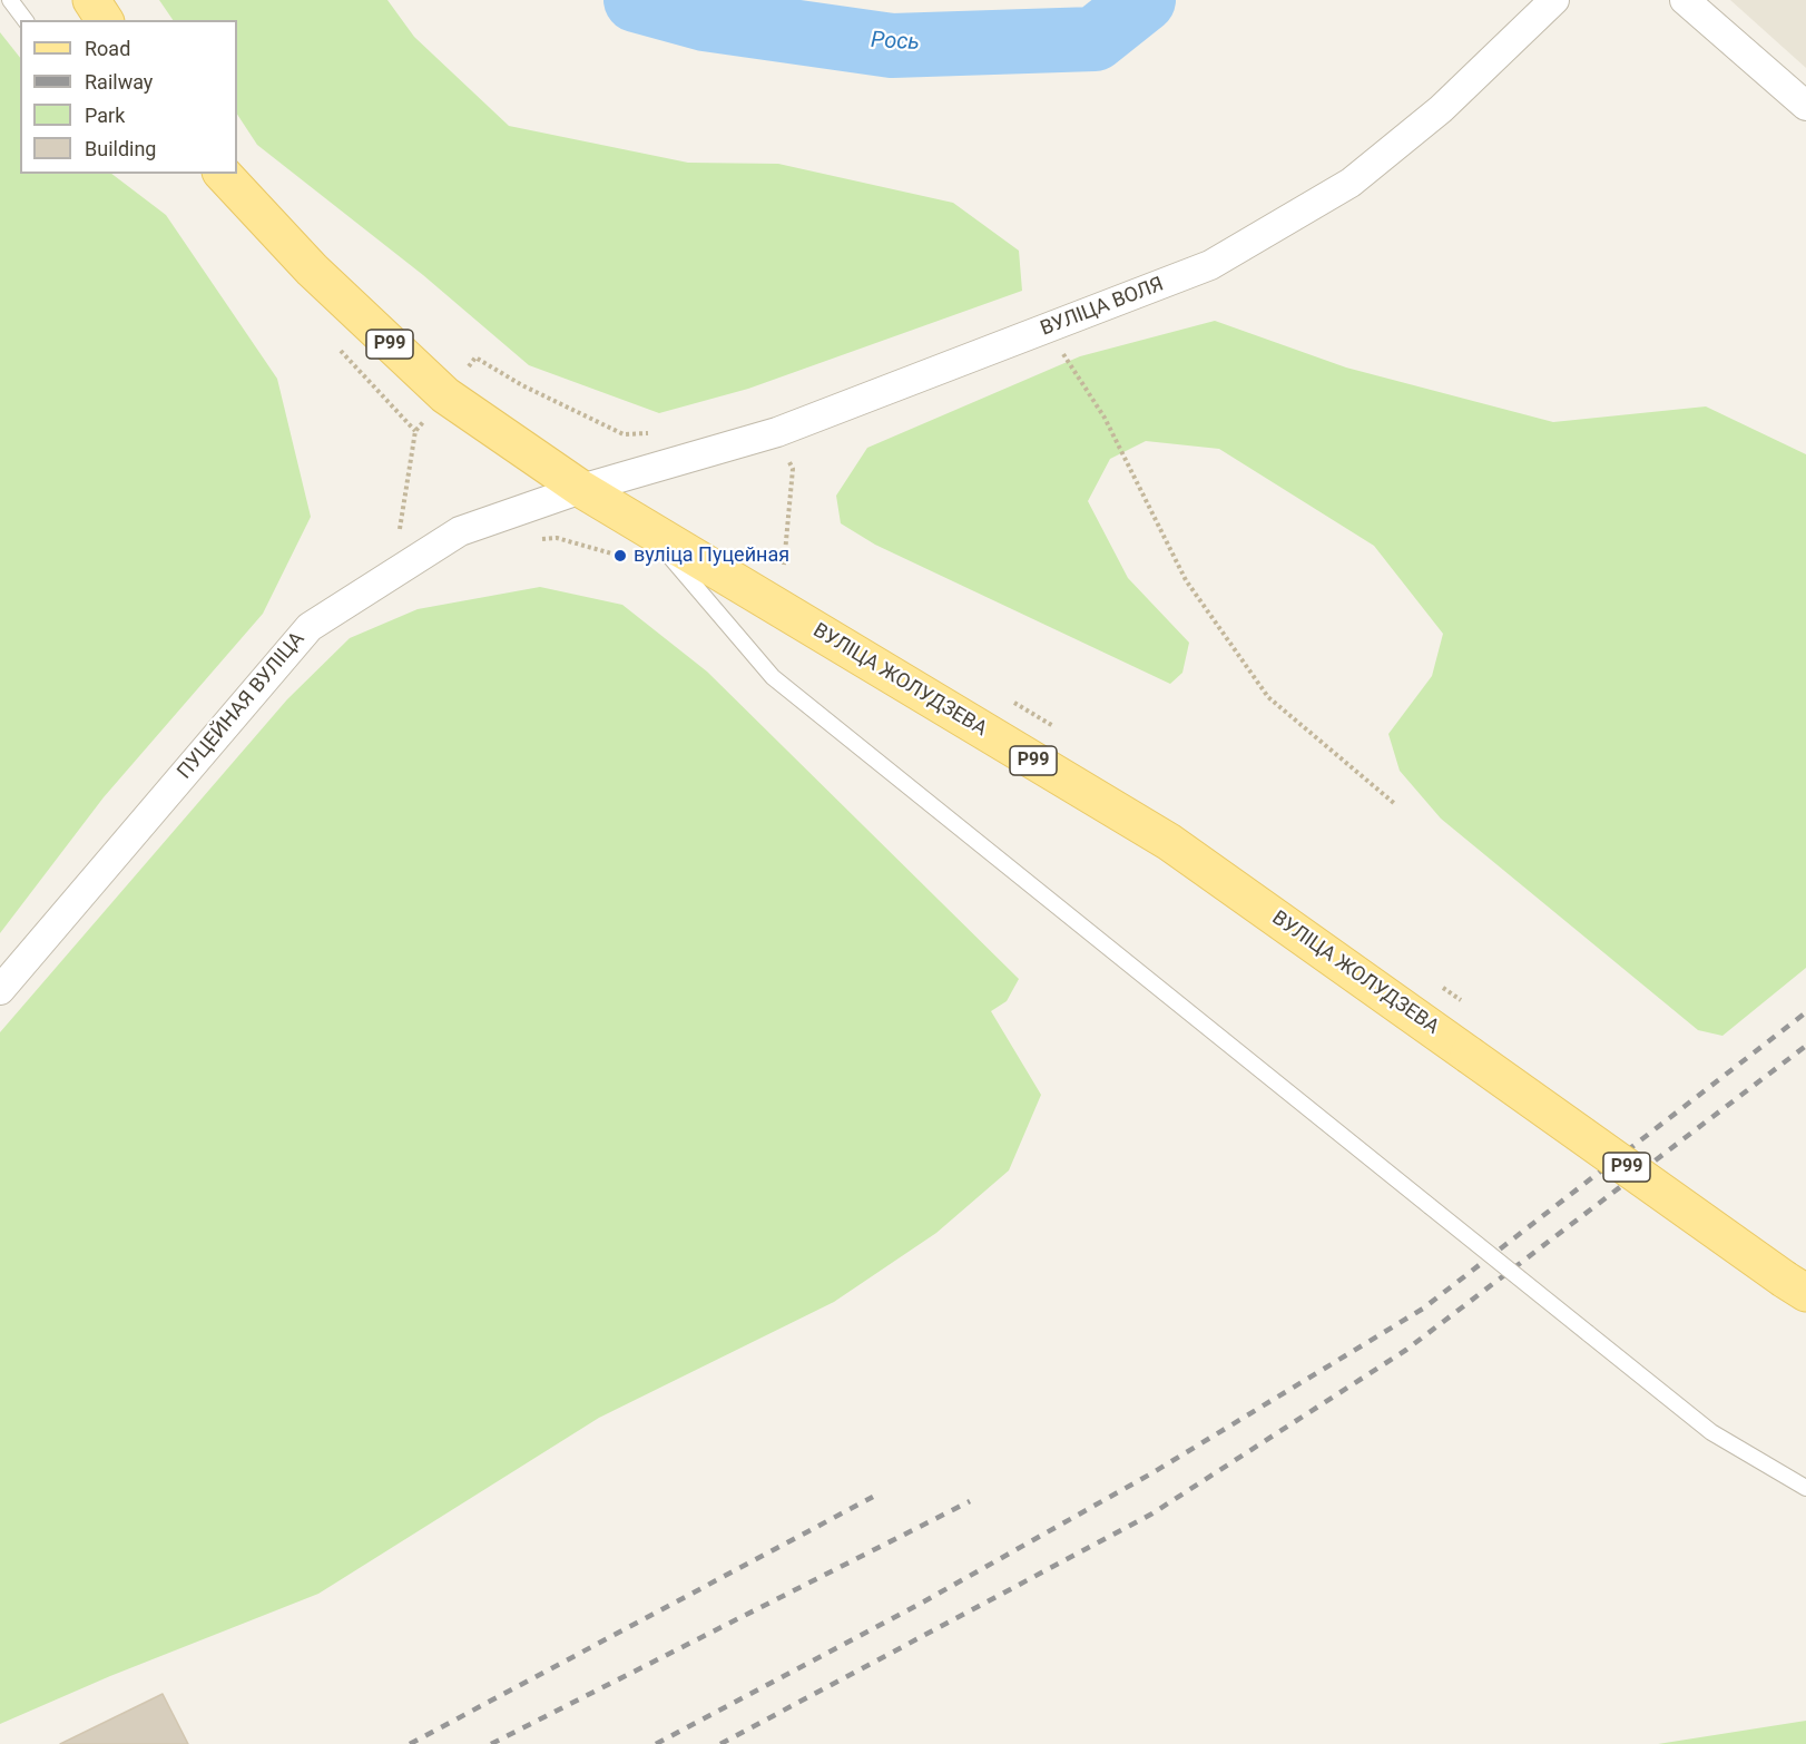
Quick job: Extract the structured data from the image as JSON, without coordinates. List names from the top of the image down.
{
  "streets": {
    "main road": ["Р99", "ВУЛІЦА ЖОЛУДЗЕВА"],
    "street": ["ВУЛІЦА ВОЛЯ", "ПУЦЕЙНАЯ ВУЛІЦА"]
  },
  "crossings": [
    ["ВУЛІЦА ВОЛЯ", "ВУЛІЦА ЖОЛУДЗЕВА"],
    ["ВУЛІЦА ВОЛЯ", "ПУЦЕЙНАЯ ВУЛІЦА"],
    ["ВУЛІЦА ЖОЛУДЗЕВА", "ПУЦЕЙНАЯ ВУЛІЦА"]
  ],
  "water": ["Рось"],
  "places": ["вуліца Пуцейная"],
  "legend": [
    "Road",
    "Railway",
    "Park",
    "Building"
  ]
}
